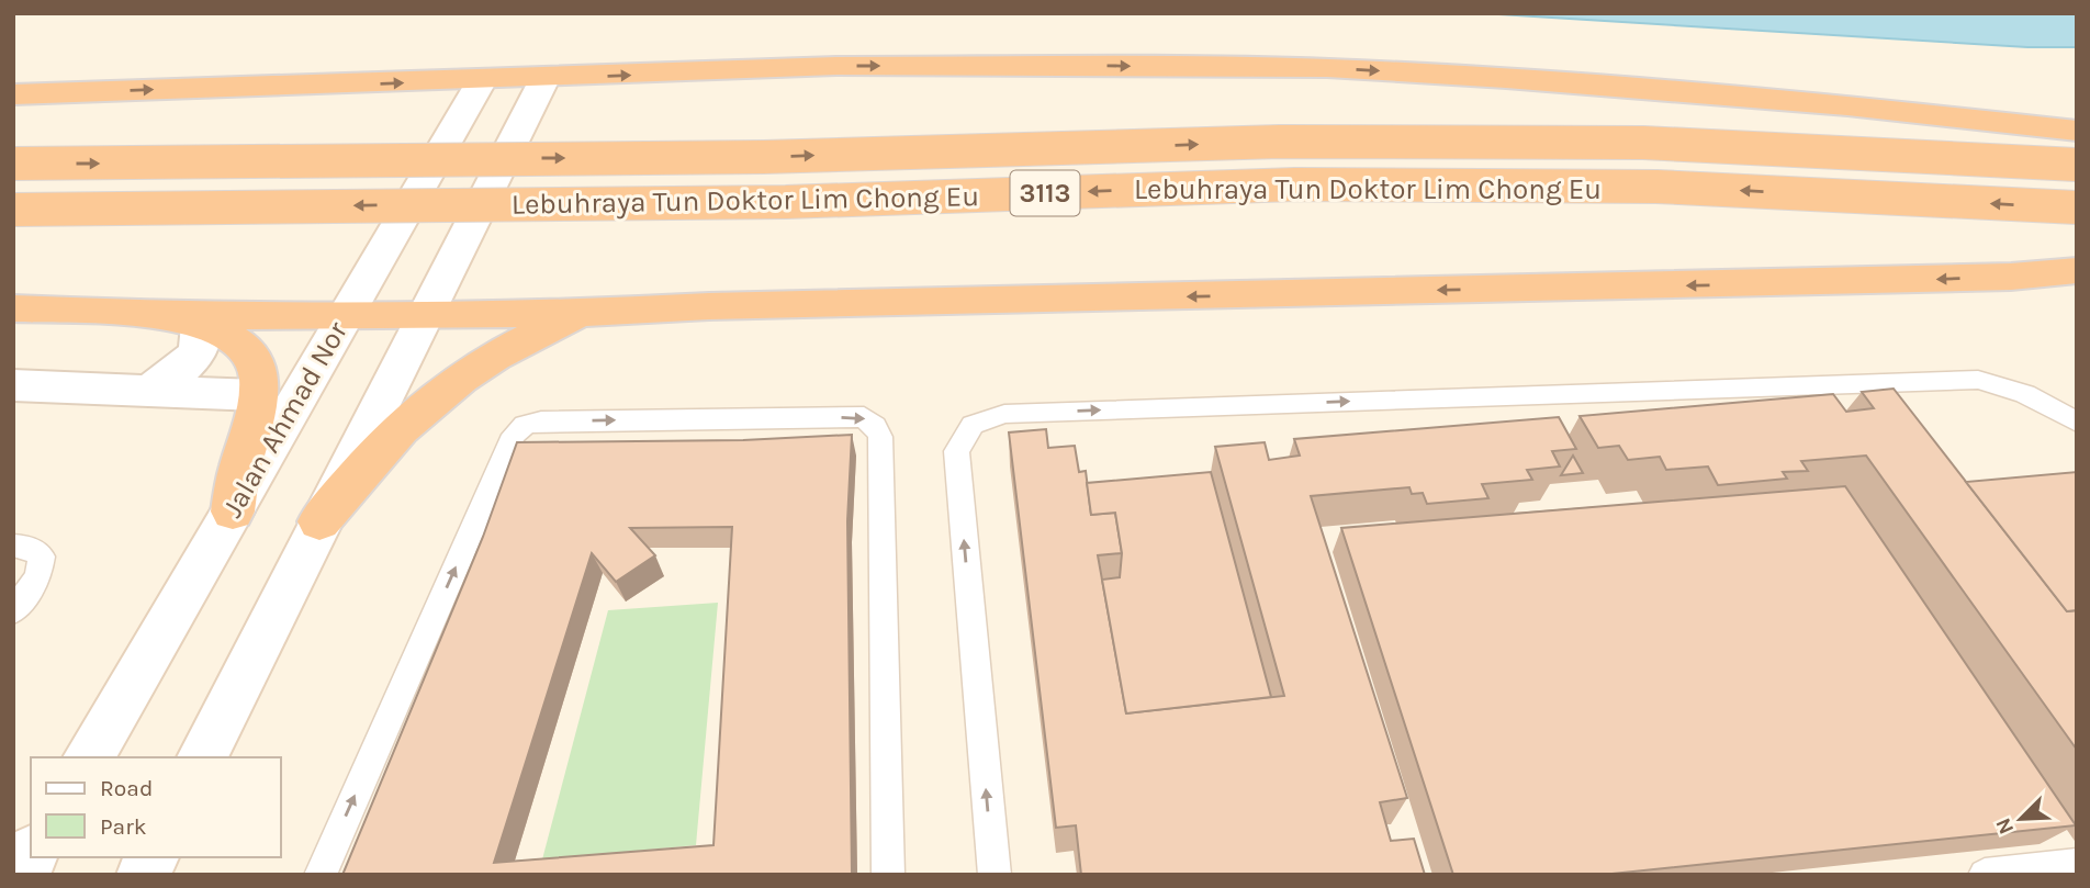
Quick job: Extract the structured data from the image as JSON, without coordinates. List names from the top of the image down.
{
  "streets": {
    "highway": ["Lebuhraya Tun Doktor Lim Chong Eu", "3113"],
    "main road": ["Jalan Ahmad Nor"]
  },
  "legend": ["Road", "Park"],
  "north": "bottom left"
}
